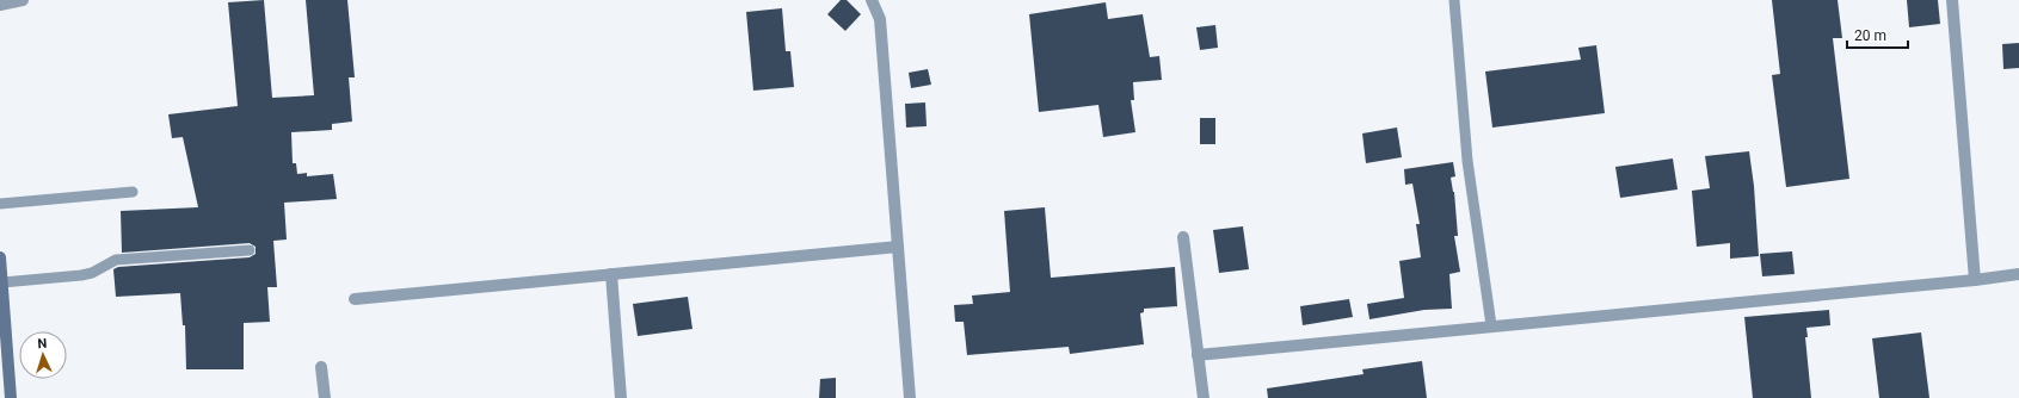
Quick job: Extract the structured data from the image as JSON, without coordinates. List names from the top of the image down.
{
  "scale_bar": "20 m",
  "north": "top"
}
